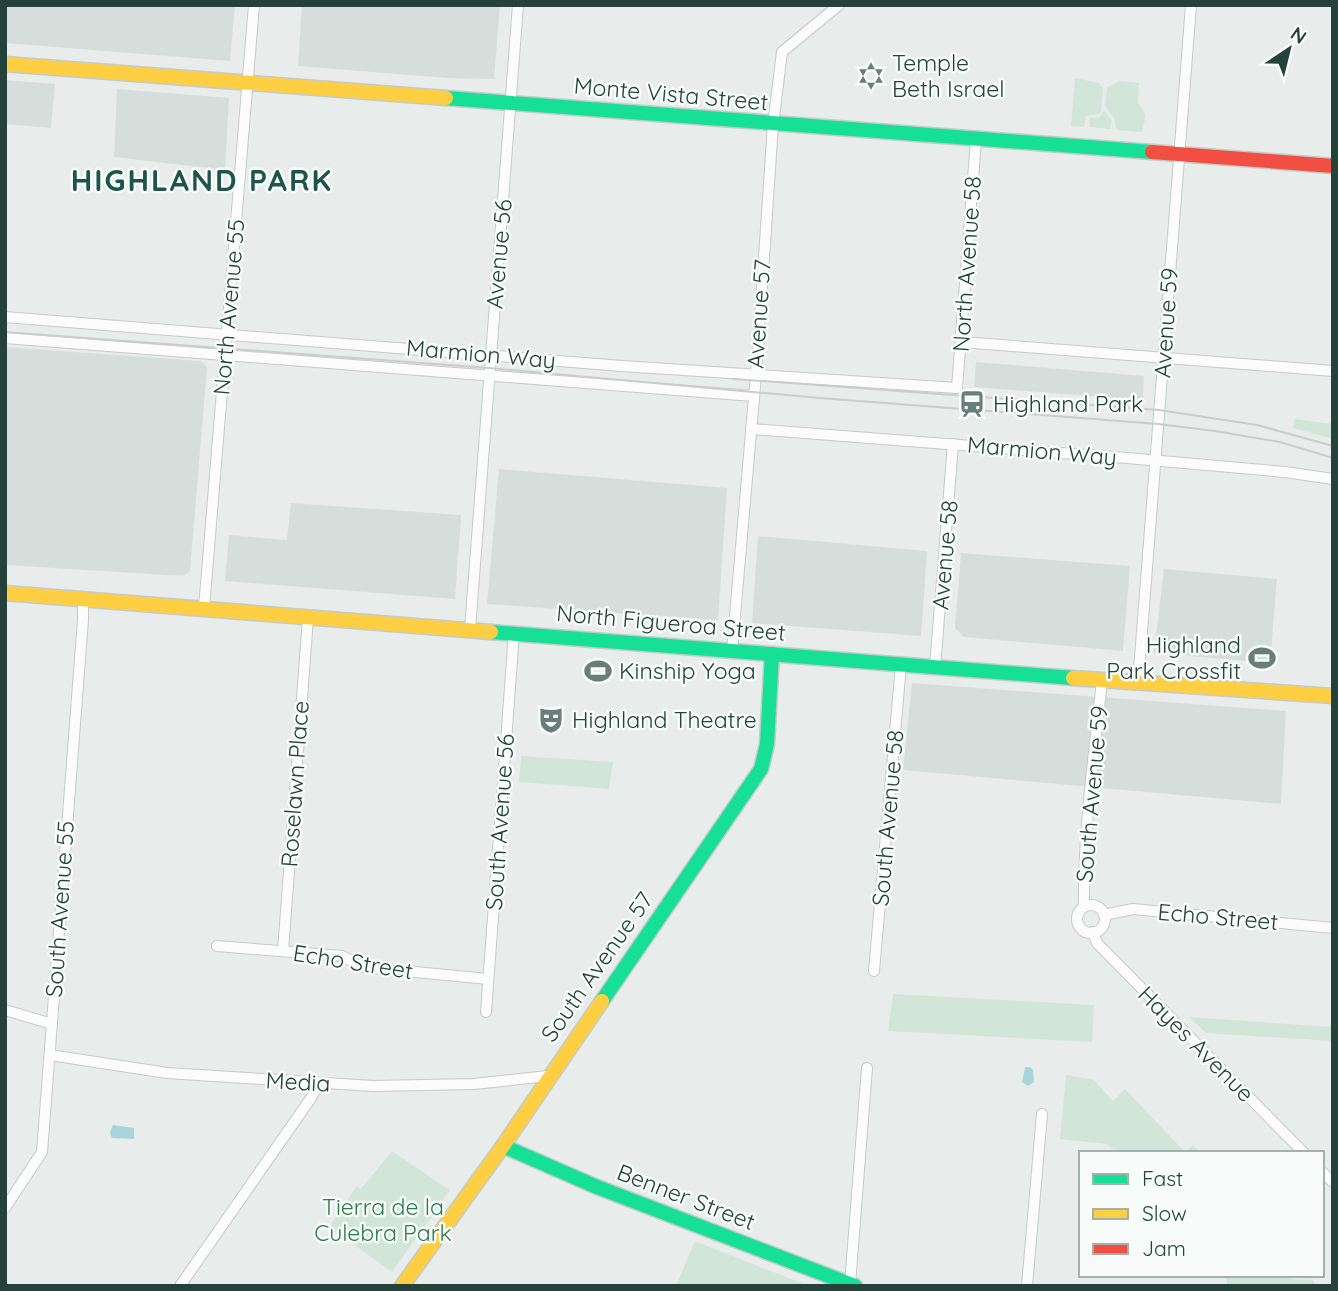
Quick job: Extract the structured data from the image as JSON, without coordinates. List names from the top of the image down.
{
  "streets": {
    "street": [
      "Monte Vista Street",
      "Avenue 56",
      "North Avenue 58",
      "North Avenue 55",
      "Avenue 57",
      "Avenue 59",
      "Marmion Way",
      "Avenue 58",
      "North Figueroa Street",
      "Roselawn Place",
      "South Avenue 59",
      "South Avenue 58",
      "South Avenue 56",
      "South Avenue 55",
      "Echo Street",
      "South Avenue 57",
      "Hayes Avenue",
      "Media",
      "Benner Street"
    ]
  },
  "crossings": [
    ["Monte Vista Street", "Avenue 56"],
    ["Monte Vista Street", "North Avenue 58"],
    ["Monte Vista Street", "North Avenue 55"],
    ["Monte Vista Street", "Avenue 57"],
    ["Monte Vista Street", "Avenue 59"],
    ["Avenue 56", "Marmion Way"],
    ["Avenue 56", "North Figueroa Street"],
    ["North Avenue 58", "Marmion Way"],
    ["North Avenue 55", "Marmion Way"],
    ["North Avenue 55", "North Figueroa Street"],
    ["Avenue 57", "Marmion Way"],
    ["Avenue 57", "North Figueroa Street"],
    ["Avenue 59", "Marmion Way"],
    ["Avenue 59", "North Figueroa Street"],
    ["Marmion Way", "Avenue 58"],
    ["Avenue 58", "North Figueroa Street"],
    ["North Figueroa Street", "Roselawn Place"],
    ["North Figueroa Street", "South Avenue 59"],
    ["North Figueroa Street", "South Avenue 58"],
    ["North Figueroa Street", "South Avenue 56"],
    ["North Figueroa Street", "South Avenue 55"],
    ["North Figueroa Street", "South Avenue 57"],
    ["Roselawn Place", "Echo Street"],
    ["South Avenue 59", "Echo Street"],
    ["South Avenue 59", "Hayes Avenue"],
    ["South Avenue 56", "Echo Street"],
    ["South Avenue 55", "Media"],
    ["Echo Street", "Hayes Avenue"],
    ["South Avenue 57", "Media"],
    ["South Avenue 57", "Benner Street"]
  ],
  "districts": ["HIGHLAND PARK"],
  "parks": ["Tierra de la Culebra Park"],
  "places": {
    "synagogue": ["Temple Beth Israel"],
    "station": ["Highland Park"],
    "sports": ["Highland Park Crossfit", "Kinship Yoga"],
    "theatre": ["Highland Theatre"]
  },
  "legend": ["Fast", "Slow", "Jam"],
  "north": "top right"
}
